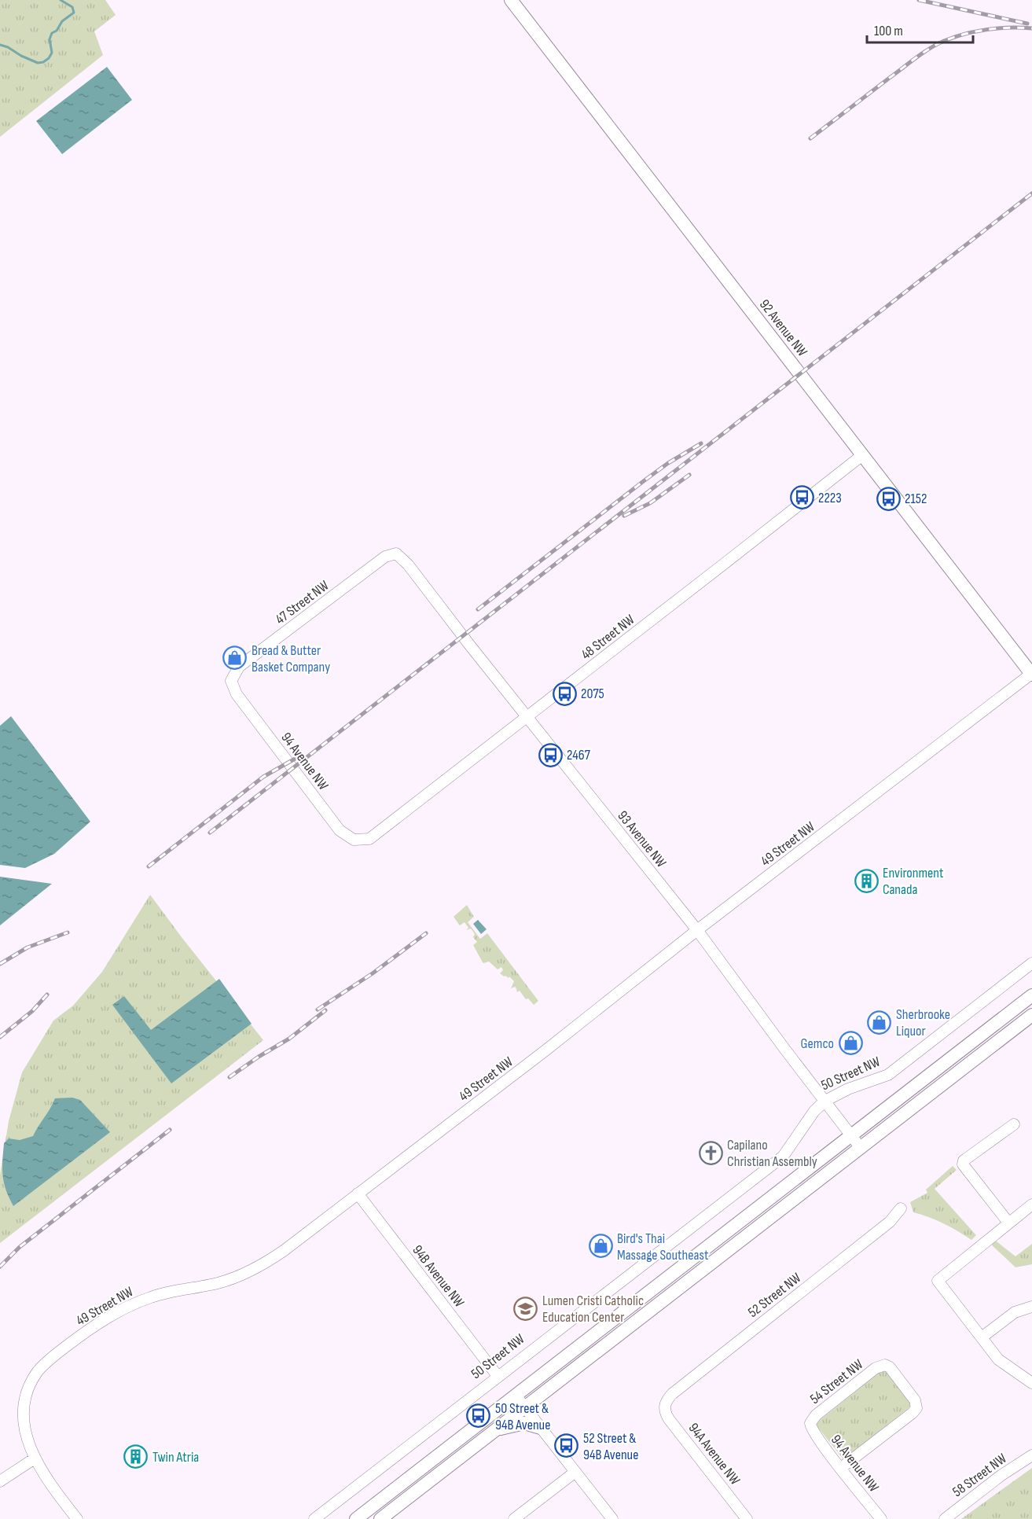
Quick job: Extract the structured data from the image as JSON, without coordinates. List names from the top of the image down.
{
  "streets": {
    "main road": ["92 Avenue NW"],
    "street": [
      "47 Street NW",
      "48 Street NW",
      "94 Avenue NW",
      "93 Avenue NW",
      "49 Street NW",
      "50 Street NW",
      "94B Avenue NW",
      "52 Street NW",
      "54 Street NW",
      "94A Avenue NW",
      "58 Street NW"
    ]
  },
  "crossings": [
    ["92 Avenue NW", "48 Street NW"],
    ["92 Avenue NW", "49 Street NW"],
    ["47 Street NW", "94 Avenue NW"],
    ["47 Street NW", "93 Avenue NW"],
    ["48 Street NW", "94 Avenue NW"],
    ["48 Street NW", "93 Avenue NW"],
    ["94 Avenue NW", "54 Street NW"],
    ["93 Avenue NW", "49 Street NW"],
    ["93 Avenue NW", "50 Street NW"],
    ["49 Street NW", "94B Avenue NW"],
    ["50 Street NW", "94B Avenue NW"],
    ["52 Street NW", "94A Avenue NW"]
  ],
  "places": {
    "bus stop": [
      "2223",
      "2152",
      "2075",
      "2467",
      "50 Street & 94B Avenue",
      "52 Street & 94B Avenue"
    ],
    "shop": [
      "Bread & Butter Basket Company",
      "Sherbrooke Liquor",
      "Gemco",
      "Bird's Thai Massage Southeast"
    ],
    "building": ["Environment Canada", "Twin Atria"],
    "church": ["Capilano Christian Assembly"],
    "school or university": ["Lumen Cristi Catholic Education Center"]
  },
  "scale_bar": "100 m"
}
